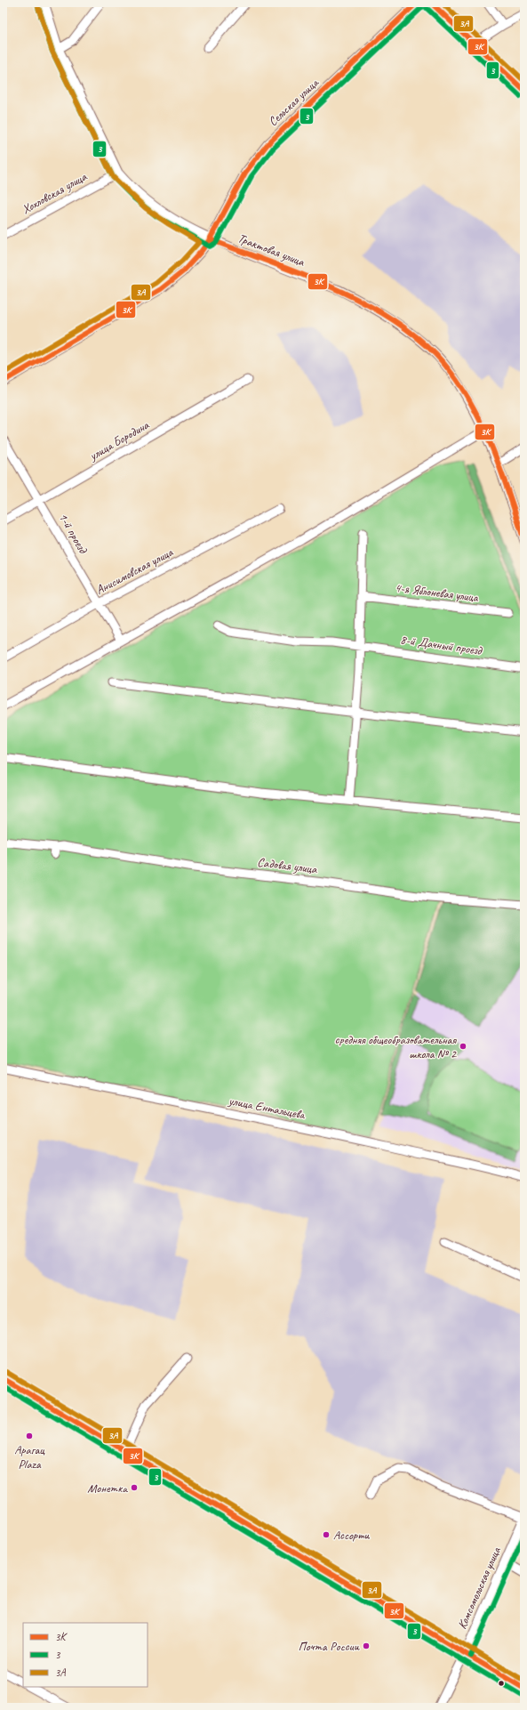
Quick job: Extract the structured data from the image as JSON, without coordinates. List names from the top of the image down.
{
  "streets": {
    "street": [
      "Сельская улица",
      "Хохловская улица",
      "Трактовая улица",
      "улица Бородина",
      "1-й проезд",
      "Анисимовская улица",
      "4-я Яблоневая улица",
      "8-й Дачный проезд",
      "Садовая улица",
      "улица Ентальцева",
      "Комсомольская улица"
    ]
  },
  "crossings": [
    ["Сельская улица", "Трактовая улица"],
    ["Хохловская улица", "Трактовая улица"],
    ["улица Бородина", "1-й проезд"],
    ["1-й проезд", "Анисимовская улица"]
  ],
  "places": [
    "средняя общеобразовательная школа № 2",
    "Арагац Plaza",
    "Монетка",
    "Ассорти",
    "Почта России"
  ],
  "lines": ["transit line 3К", "transit line 3А", "transit line 3"],
  "legend": ["3К", "3", "3А"]
}
